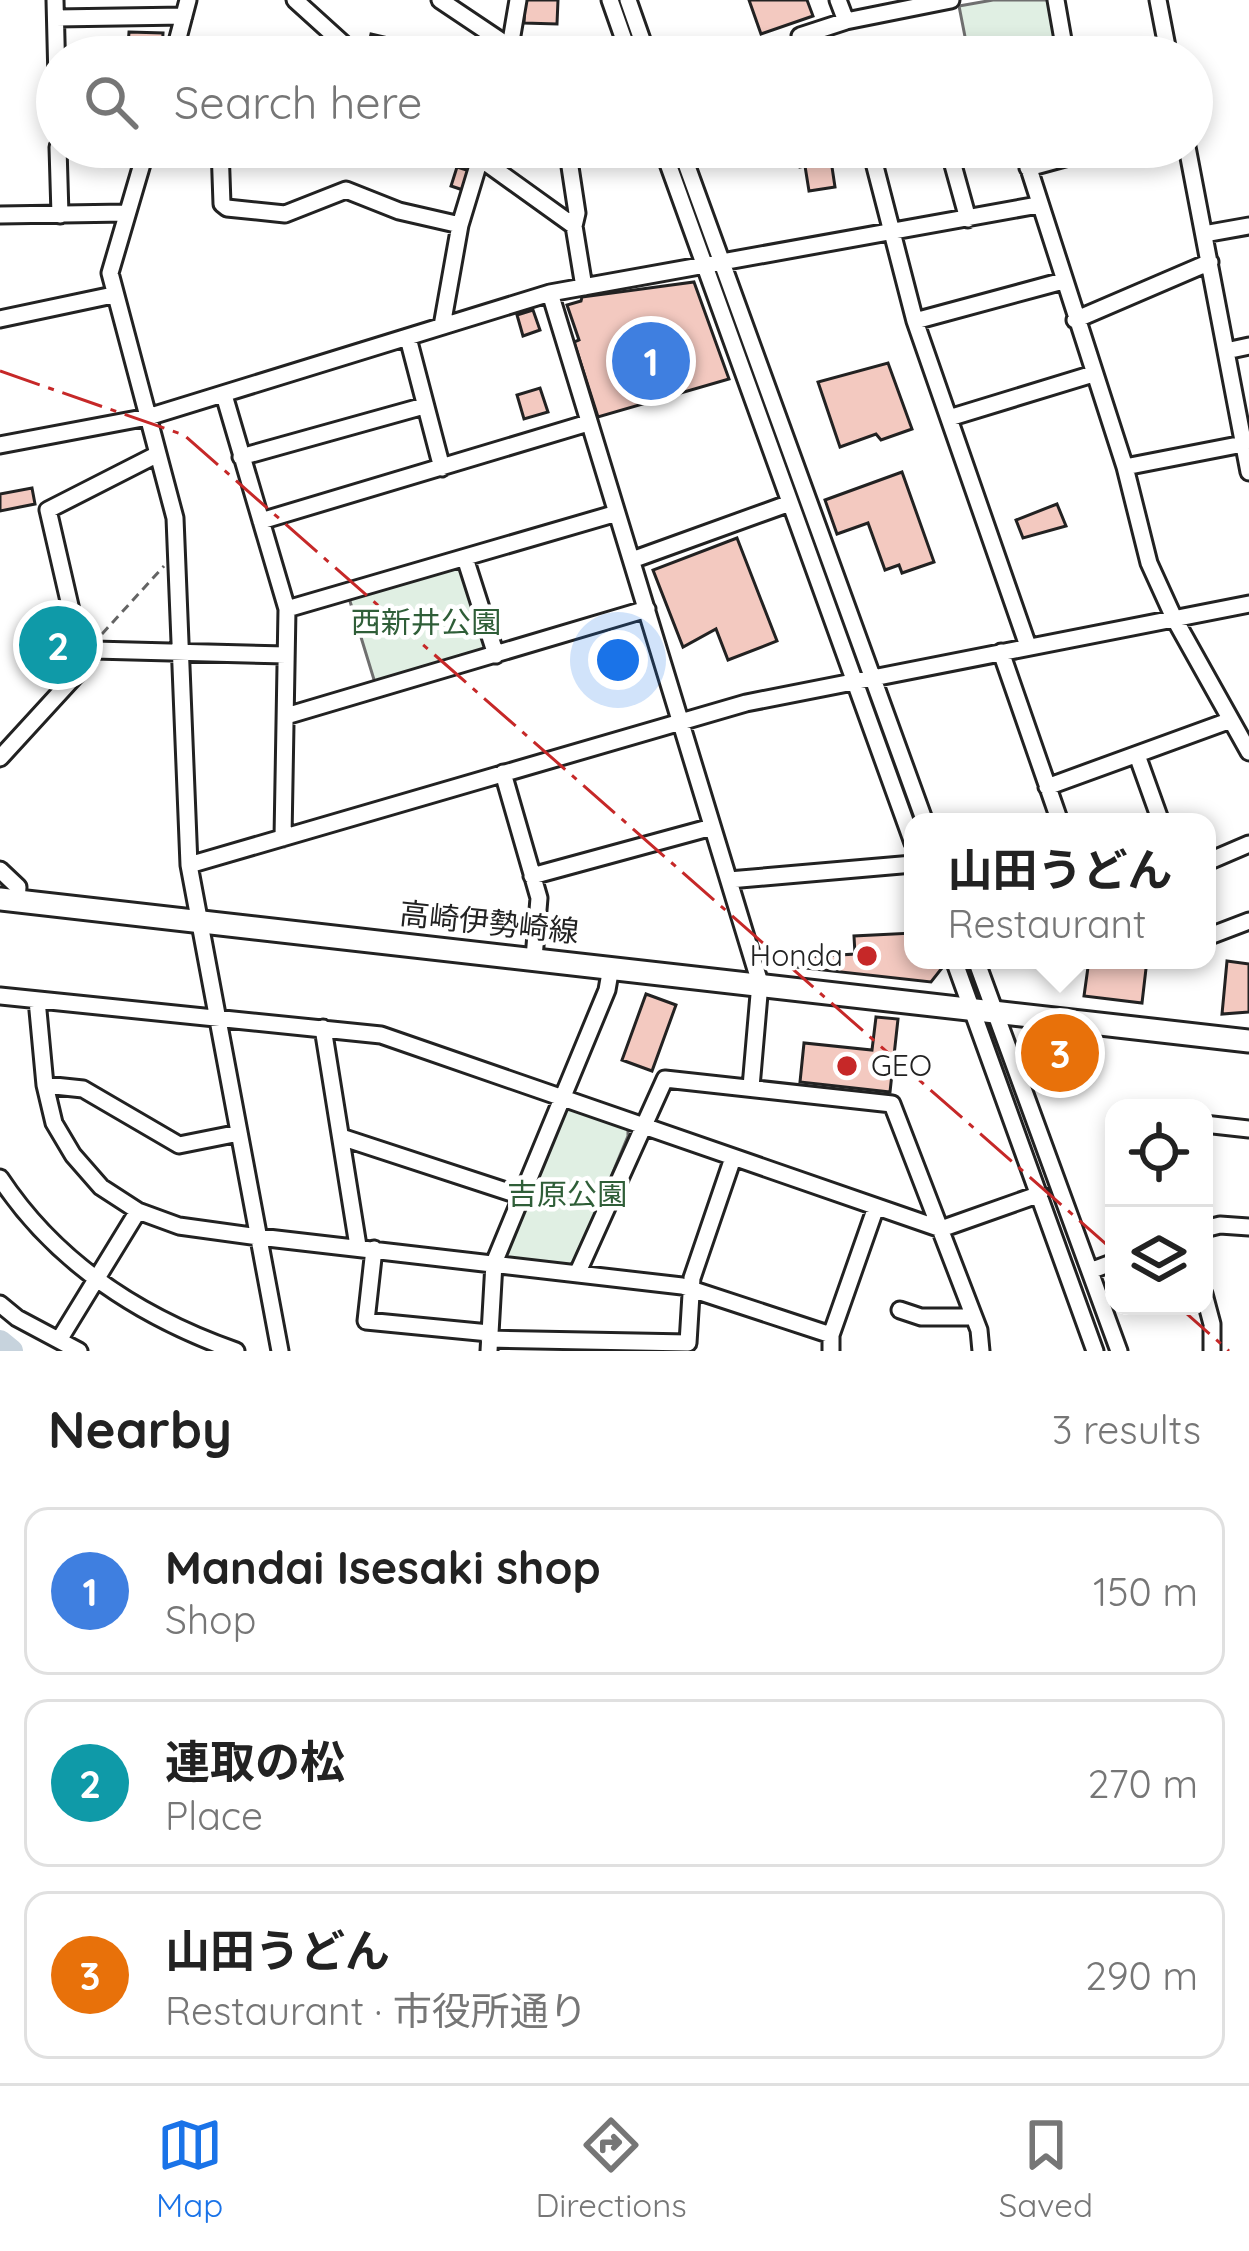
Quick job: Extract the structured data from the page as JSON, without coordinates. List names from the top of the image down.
{
  "streets": {
    "main road": ["高崎伊勢崎線"]
  },
  "parks": ["西新井公園", "吉原公園"],
  "places": ["Honda", "GEO"],
  "page": {
    "search": "Search here",
    "pins": ["1", "2", "3"],
    "popup": ["山田うどん", "Restaurant"],
    "heading": ["Nearby", "3 results"],
    "list": [
      {
        "mark": "1",
        "name": "Mandai Isesaki shop",
        "note": "Shop",
        "value": "150 m"
      },
      {
        "mark": "2",
        "name": "連取の松",
        "note": "Place",
        "value": "270 m"
      },
      {
        "mark": "3",
        "name": "山田うどん",
        "note": "Restaurant · 市役所通り",
        "value": "290 m"
      }
    ],
    "nav": ["Map", "Directions", "Saved"]
  }
}
